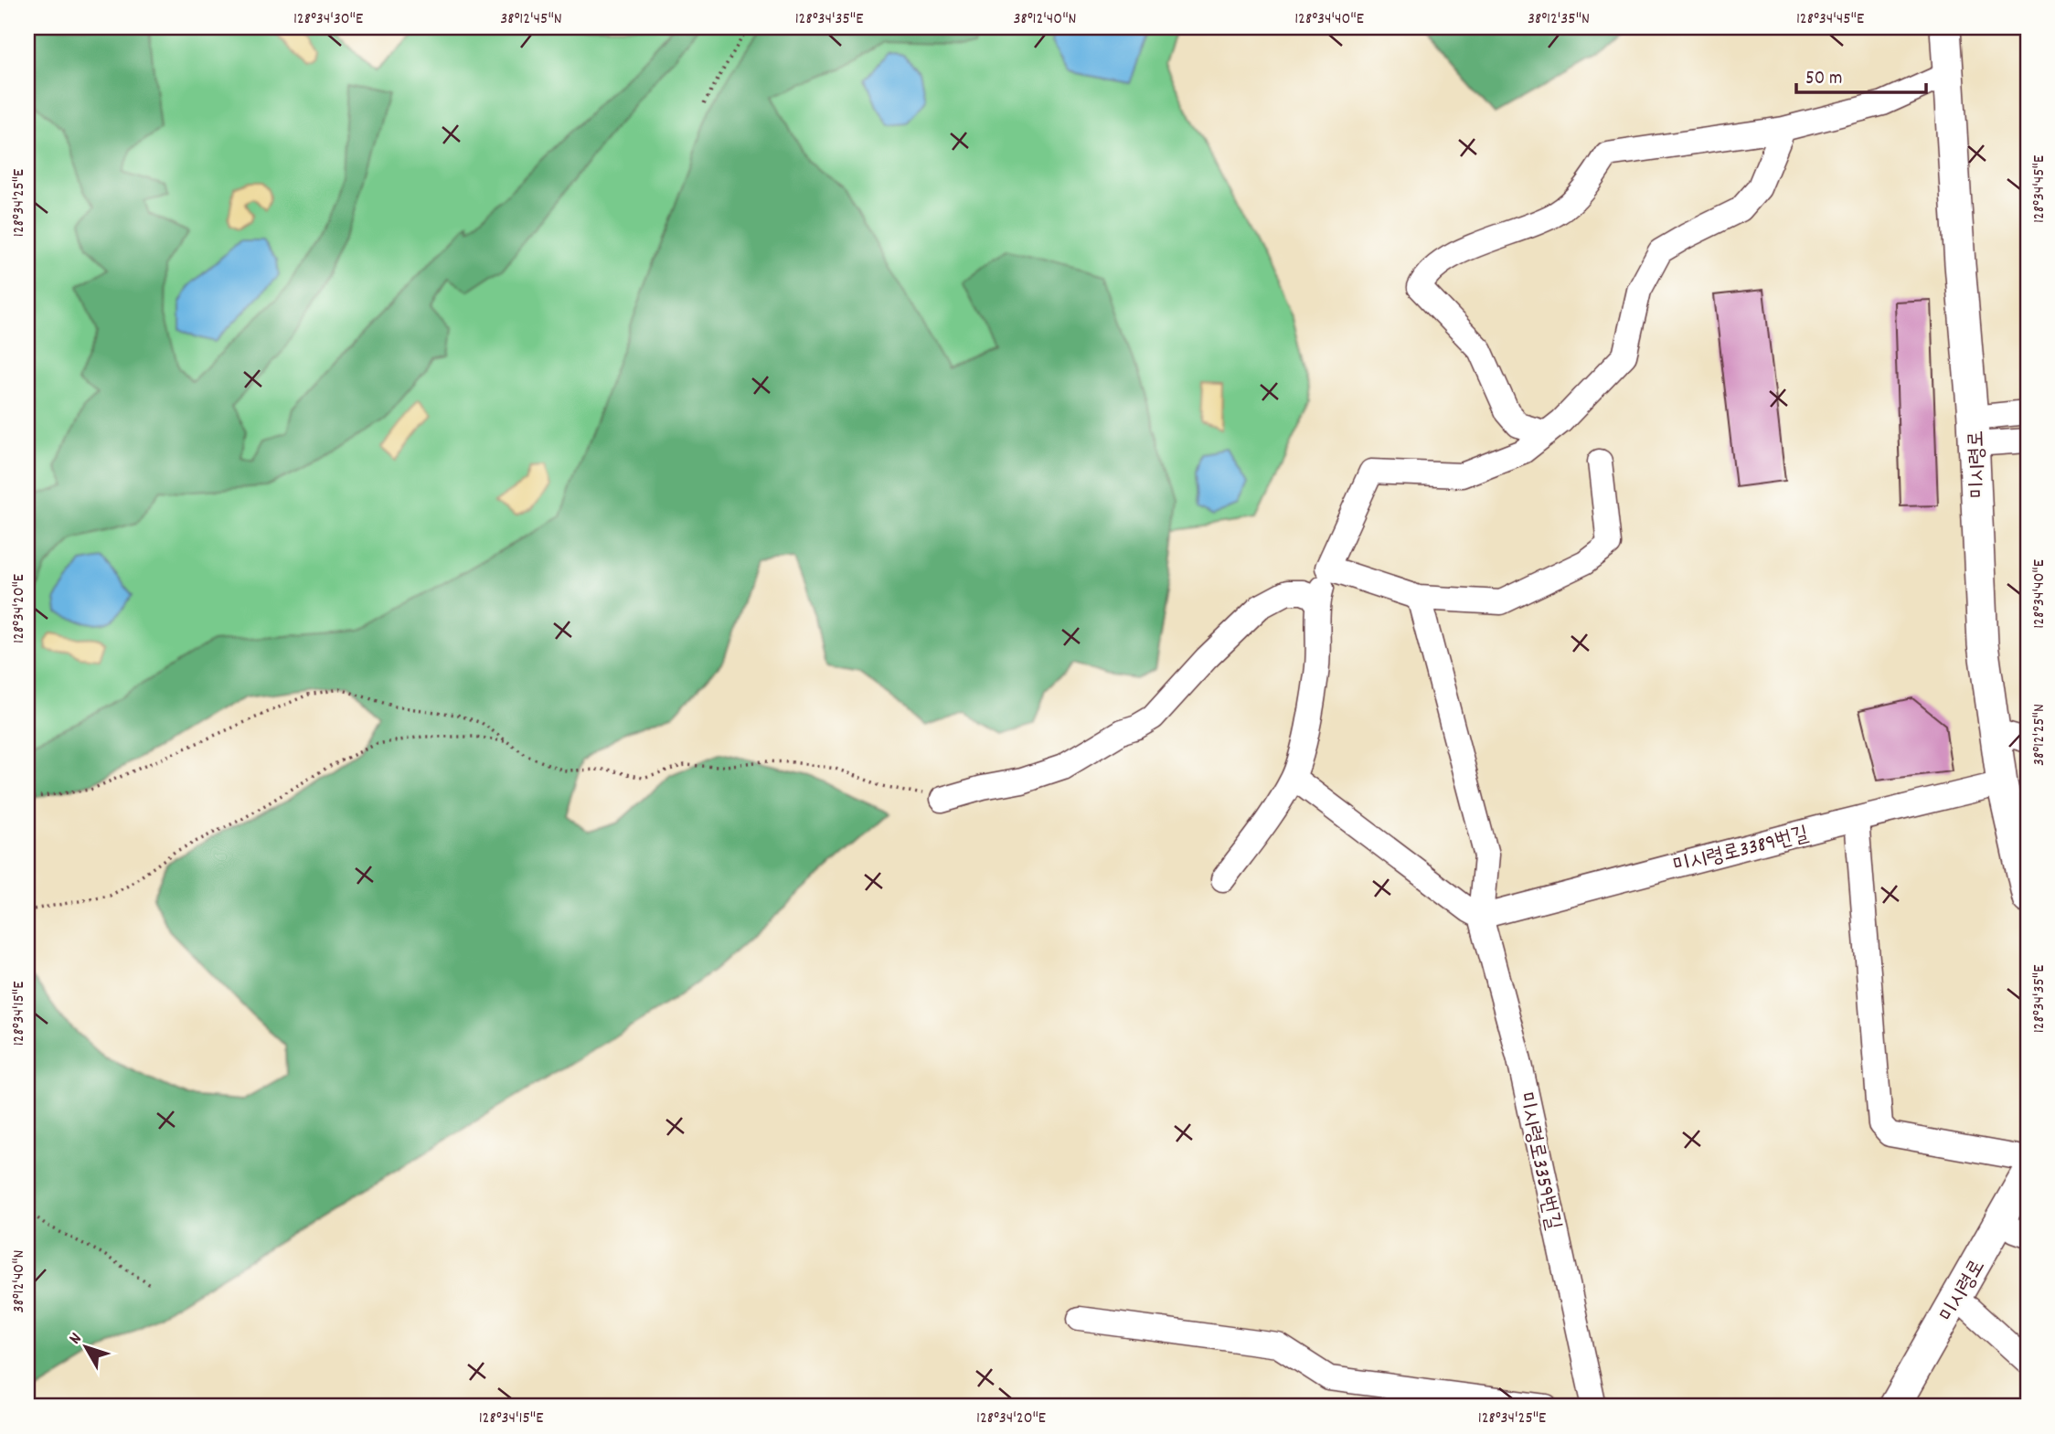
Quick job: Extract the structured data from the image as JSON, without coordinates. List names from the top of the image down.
{
  "streets": {
    "main road": ["미시령로"],
    "street": ["미시령로3389번길", "미시령로3359번길"]
  },
  "crossings": [
    ["미시령로", "미시령로3389번길"],
    ["미시령로3389번길", "미시령로3359번길"]
  ],
  "scale_bar": "50 m",
  "north": "top left",
  "coordinates": [
    "128°34'30\"E",
    "38°12'45\"N",
    "128°34'35\"E",
    "38°12'40\"N",
    "128°34'40\"E",
    "38°12'35\"N",
    "128°34'45\"E",
    "128°34'25\"E",
    "128°34'20\"E",
    "38°12'25\"N",
    "128°34'15\"E"
  ]
}
